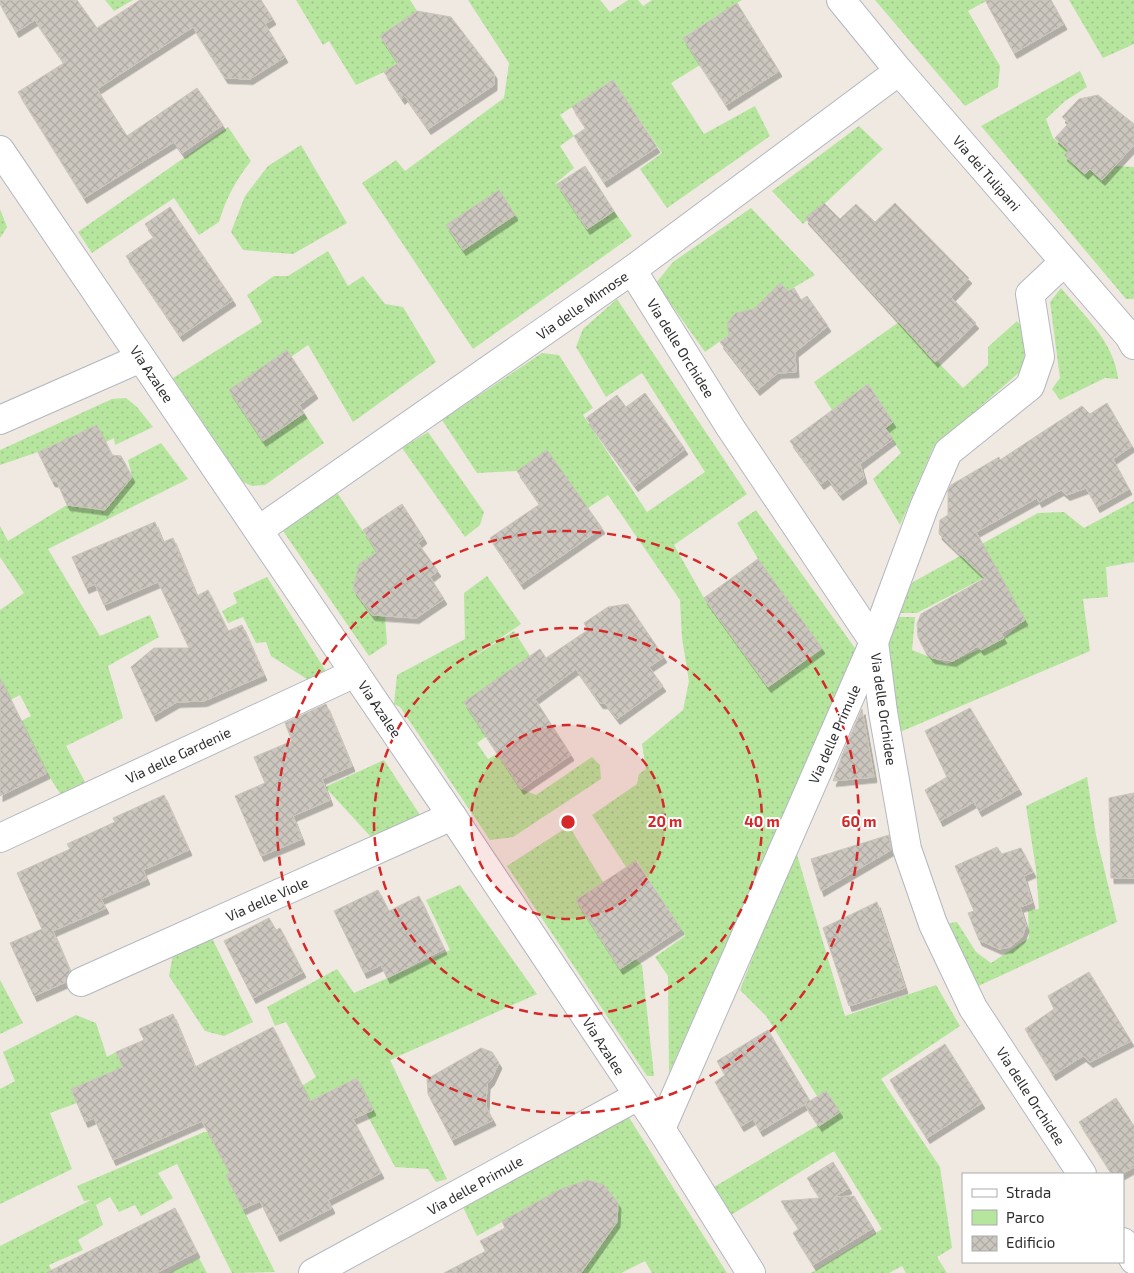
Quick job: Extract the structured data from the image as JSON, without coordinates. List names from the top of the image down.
{
  "streets": {
    "street": [
      "Via dei Tulipani",
      "Via delle Mimose",
      "Via delle Orchidee",
      "Via Azalee",
      "Via delle Primule",
      "Via delle Gardenie",
      "Via delle Viole"
    ]
  },
  "crossings": [
    ["Via dei Tulipani", "Via delle Mimose"],
    ["Via dei Tulipani", "Via delle Primule"],
    ["Via delle Mimose", "Via delle Orchidee"],
    ["Via delle Mimose", "Via Azalee"],
    ["Via delle Orchidee", "Via delle Primule"],
    ["Via Azalee", "Via delle Primule"],
    ["Via Azalee", "Via delle Gardenie"],
    ["Via Azalee", "Via delle Viole"]
  ],
  "legend": ["Strada", "Parco", "Edificio"],
  "rings": ["20 m", "40 m", "60 m"]
}
